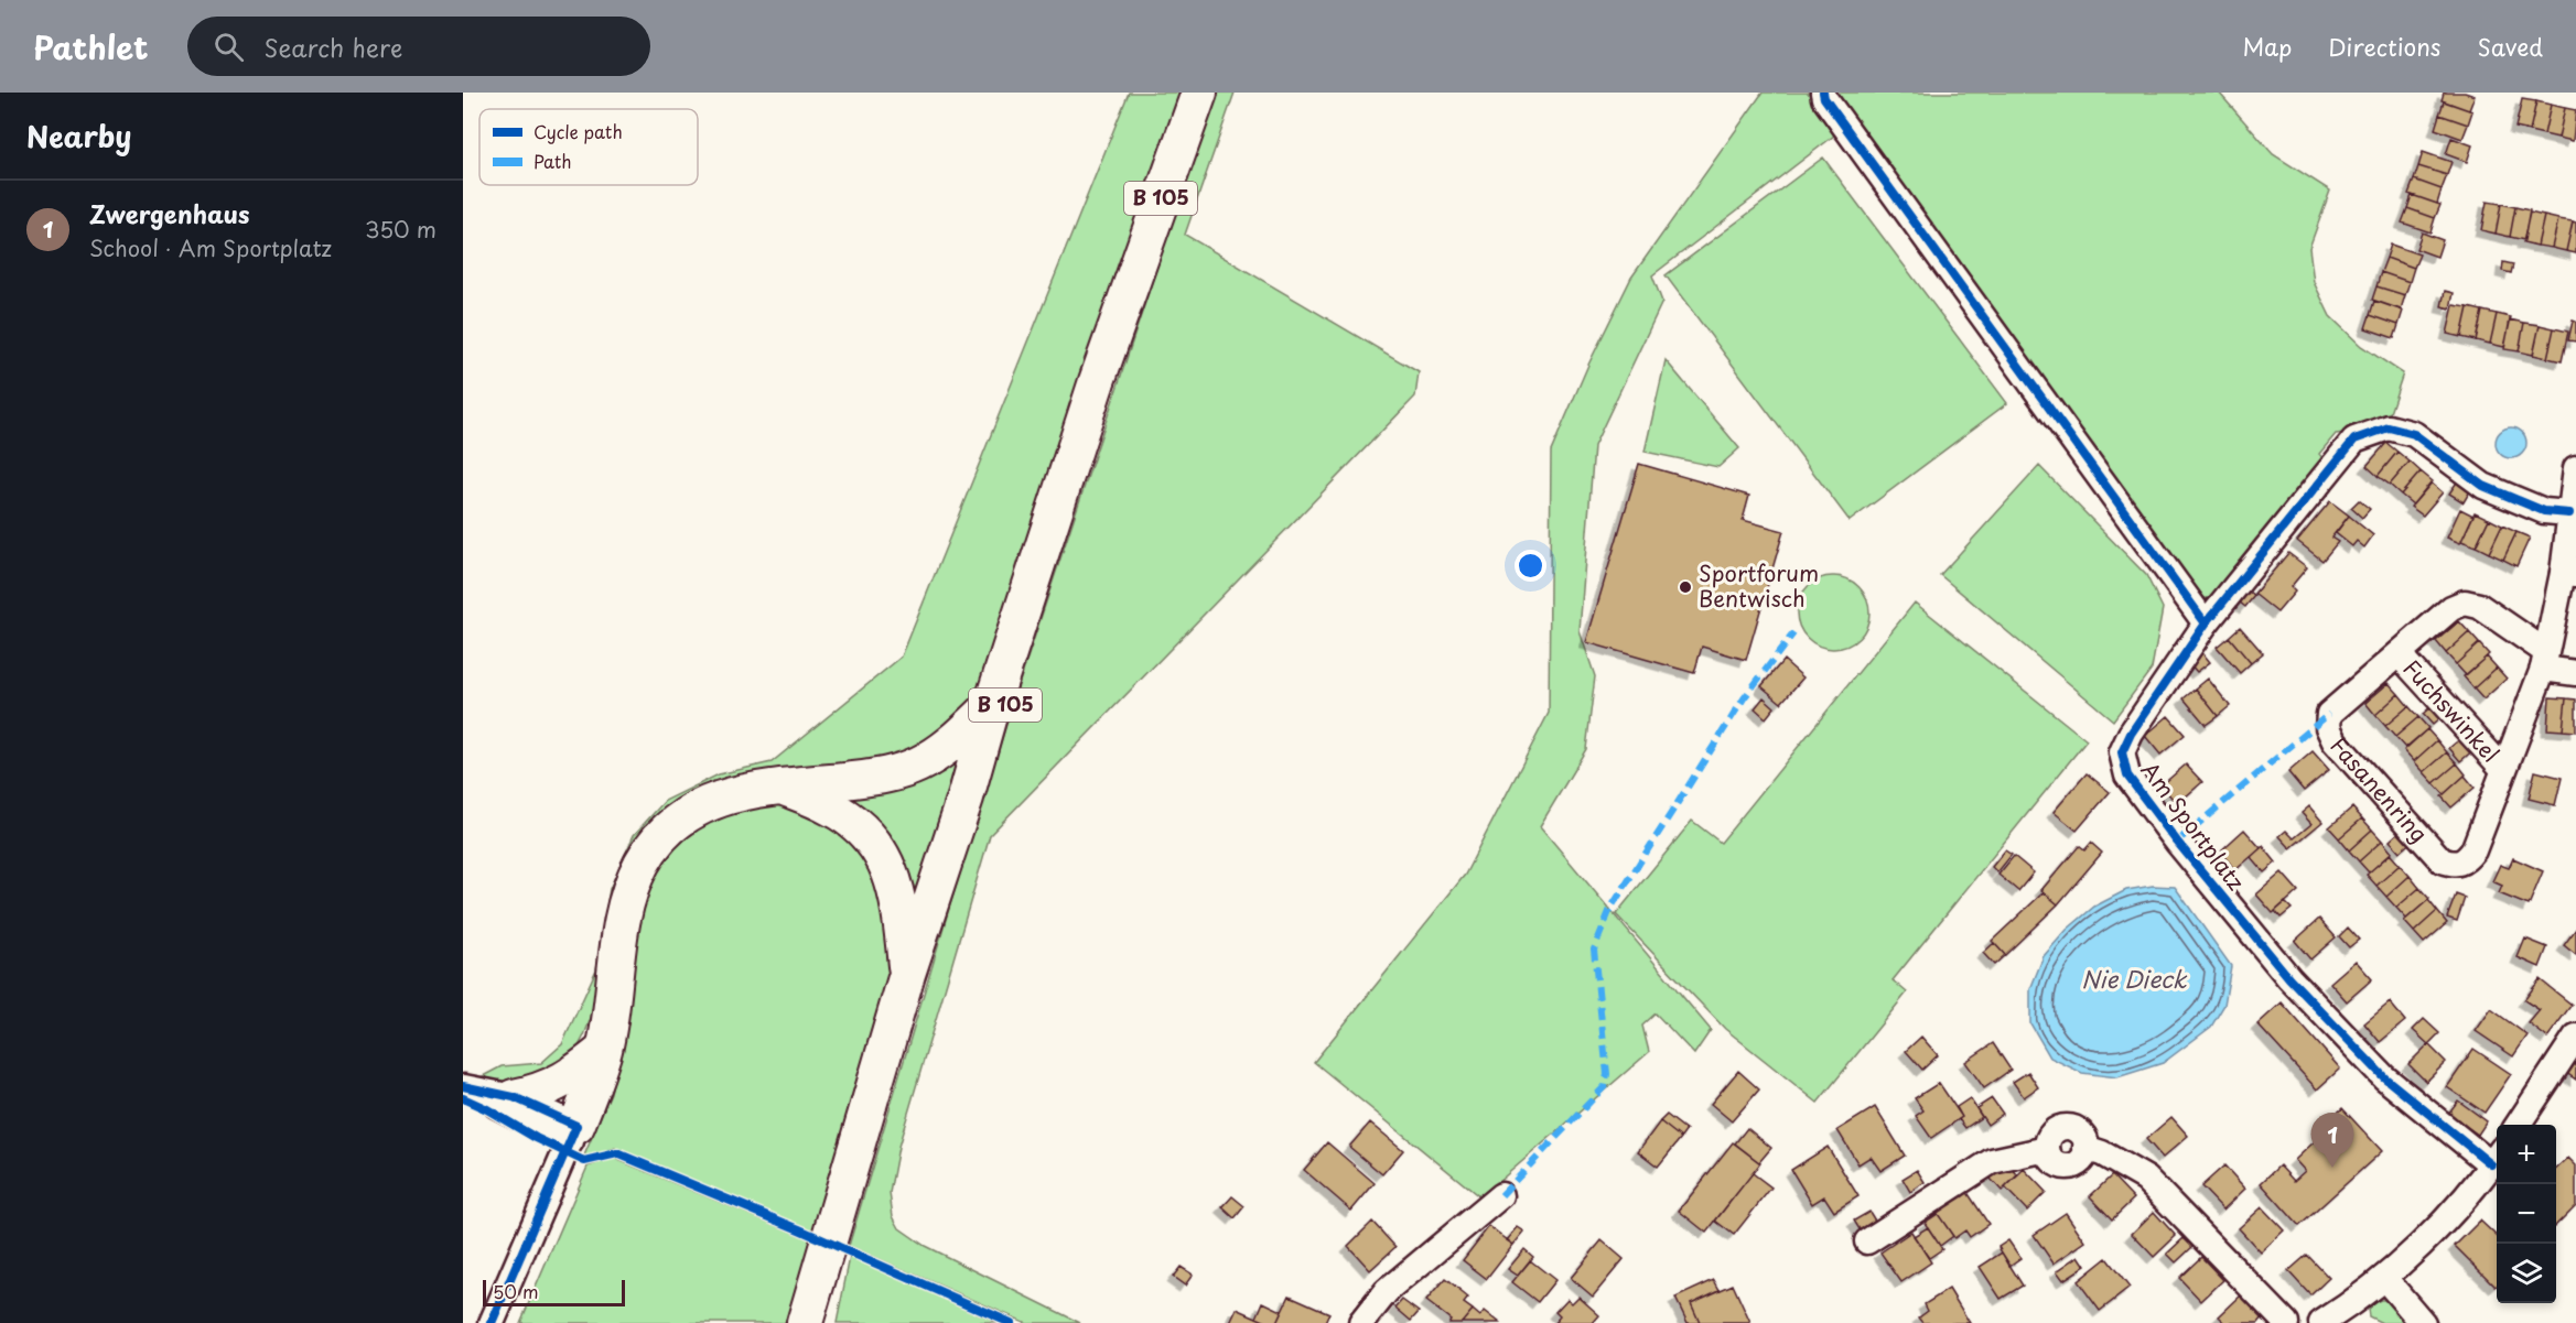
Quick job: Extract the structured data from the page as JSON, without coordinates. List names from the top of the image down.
{
  "streets": {
    "highway": ["B 105"],
    "street": ["Fuchswinkel", "Fasanenring", "Am Sportplatz"]
  },
  "crossings": [
    ["Fuchswinkel", "Fasanenring"],
    ["Fasanenring", "Am Sportplatz"]
  ],
  "water": ["Nie Dieck"],
  "places": ["Sportforum Bentwisch"],
  "legend": ["Cycle path", "Path"],
  "scale_bar": "50 m",
  "page": {
    "header": "Pathlet",
    "search": "Search here",
    "nav": ["Map", "Directions", "Saved"],
    "heading": "Nearby",
    "list": [
      {
        "mark": "1",
        "name": "Zwergenhaus",
        "note": "School · Am Sportplatz",
        "value": "350 m"
      }
    ],
    "pins": "1",
    "map_buttons": ["+", "−"],
    "scale": "50 m"
  }
}
